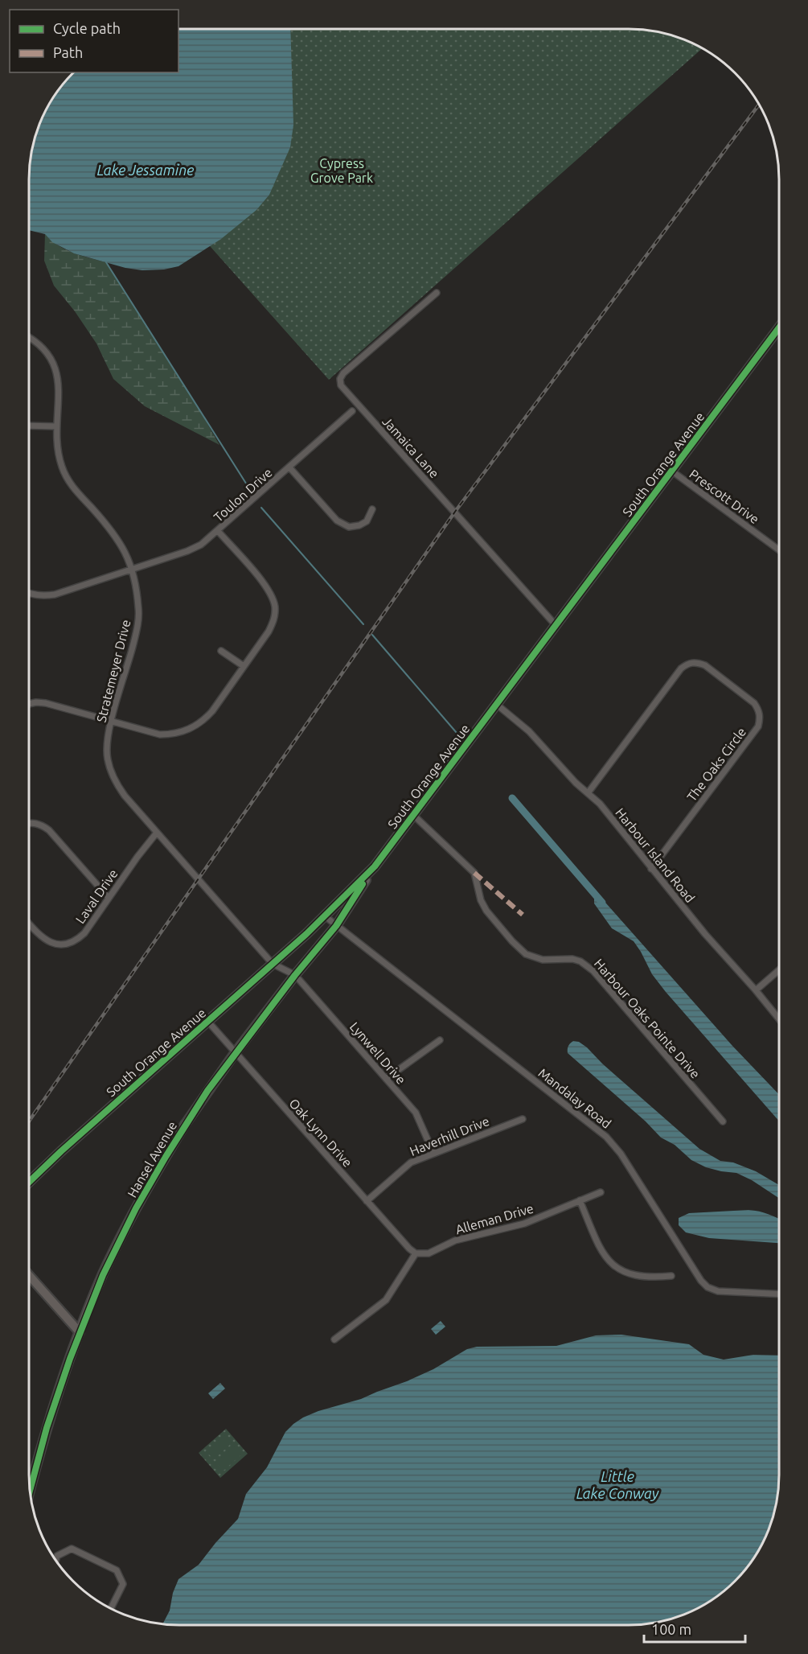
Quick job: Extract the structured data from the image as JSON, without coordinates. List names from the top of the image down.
{
  "streets": {
    "main road": ["South Orange Avenue", "Hansel Avenue"],
    "street": [
      "Jamaica Lane",
      "Toulon Drive",
      "Prescott Drive",
      "Stratemeyer Drive",
      "The Oaks Circle",
      "Harbour Island Road",
      "Laval Drive",
      "Harbour Oaks Pointe Drive",
      "Lynwell Drive",
      "Mandalay Road",
      "Oak Lynn Drive",
      "Haverhill Drive",
      "Alleman Drive"
    ]
  },
  "crossings": [
    ["Jamaica Lane", "South Orange Avenue"],
    ["South Orange Avenue", "Prescott Drive"],
    ["South Orange Avenue", "Stratemeyer Drive"],
    ["South Orange Avenue", "Harbour Island Road"],
    ["South Orange Avenue", "Harbour Oaks Pointe Drive"],
    ["South Orange Avenue", "Mandalay Road"],
    ["South Orange Avenue", "Oak Lynn Drive"],
    ["South Orange Avenue", "Hansel Avenue"],
    ["Toulon Drive", "Stratemeyer Drive"],
    ["Stratemeyer Drive", "Laval Drive"],
    ["The Oaks Circle", "Harbour Island Road"],
    ["Lynwell Drive", "Haverhill Drive"],
    ["Lynwell Drive", "Hansel Avenue"],
    ["Mandalay Road", "Hansel Avenue"],
    ["Oak Lynn Drive", "Haverhill Drive"],
    ["Oak Lynn Drive", "Hansel Avenue"],
    ["Oak Lynn Drive", "Alleman Drive"]
  ],
  "water": ["Lake Jessamine", "Little Lake Conway"],
  "parks": ["Cypress Grove Park"],
  "legend": ["Cycle path", "Path"],
  "scale_bar": "100 m"
}
